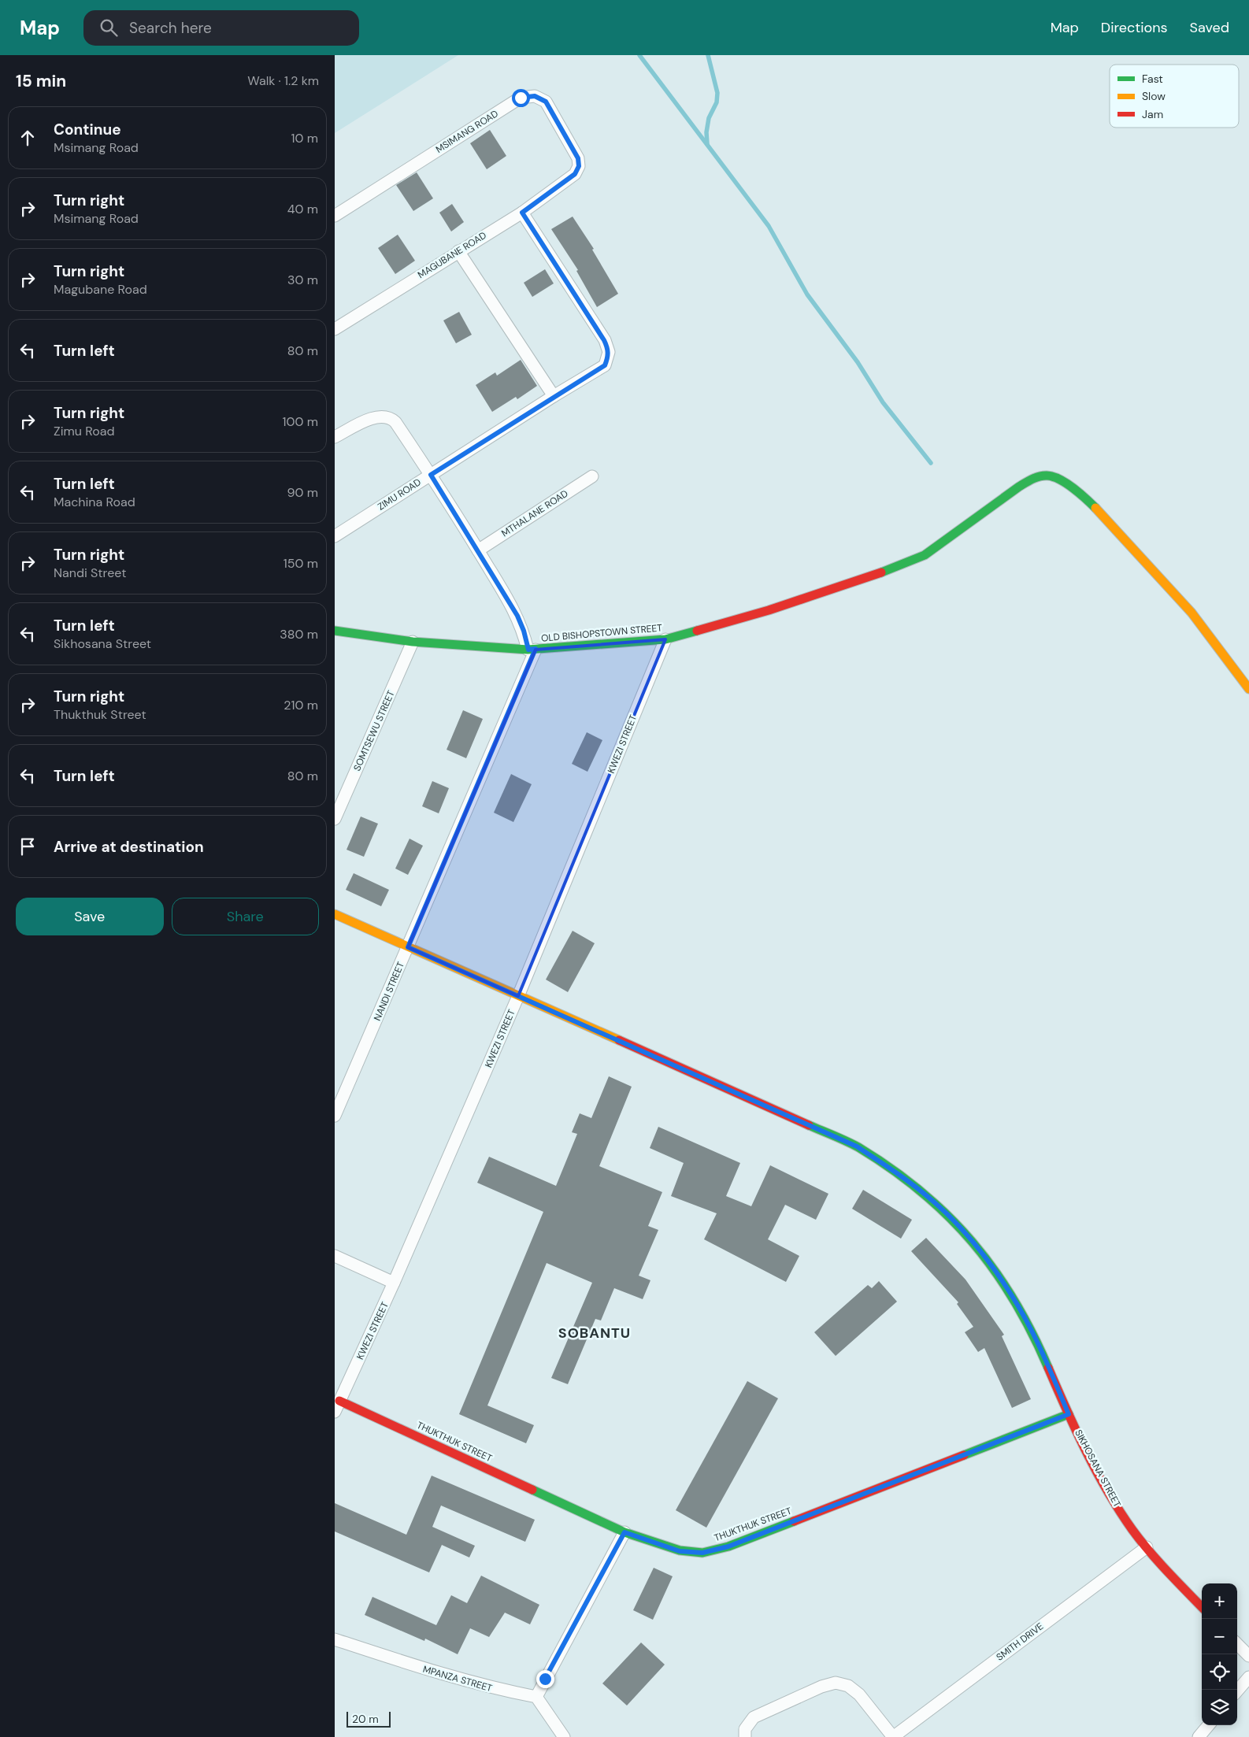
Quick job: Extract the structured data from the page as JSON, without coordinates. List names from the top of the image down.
{
  "streets": {
    "street": [
      "MSIMANG ROAD",
      "MAGUBANE ROAD",
      "ZIMU ROAD",
      "MTHALANE ROAD",
      "OLD BISHOPSTOWN STREET",
      "SOMTSEWU STREET",
      "KWEZI STREET",
      "NANDI STREET",
      "THUKTHUK STREET",
      "SIKHOSANA STREET",
      "SMITH DRIVE",
      "MPANZA STREET"
    ]
  },
  "crossings": [
    ["MSIMANG ROAD", "MAGUBANE ROAD"],
    ["MAGUBANE ROAD", "ZIMU ROAD"],
    ["OLD BISHOPSTOWN STREET", "SOMTSEWU STREET"],
    ["OLD BISHOPSTOWN STREET", "KWEZI STREET"],
    ["OLD BISHOPSTOWN STREET", "NANDI STREET"],
    ["KWEZI STREET", "THUKTHUK STREET"],
    ["KWEZI STREET", "SIKHOSANA STREET"],
    ["NANDI STREET", "SIKHOSANA STREET"],
    ["THUKTHUK STREET", "SIKHOSANA STREET"],
    ["SIKHOSANA STREET", "SMITH DRIVE"]
  ],
  "districts": ["SOBANTU"],
  "legend": ["Fast", "Slow", "Jam"],
  "scale_bar": "20 m",
  "page": {
    "header": "Map",
    "search": "Search here",
    "nav": ["Map", "Directions", "Saved"],
    "heading": ["15 min", "Walk · 1.2 km"],
    "list": [
      ["Continue", "Msimang Road", "10 m"],
      ["Turn right", "Msimang Road", "40 m"],
      ["Turn right", "Magubane Road", "30 m"],
      ["Turn left", "80 m"],
      ["Turn right", "Zimu Road", "100 m"],
      ["Turn left", "Machina Road", "90 m"],
      ["Turn right", "Nandi Street", "150 m"],
      ["Turn left", "Sikhosana Street", "380 m"],
      ["Turn right", "Thukthuk Street", "210 m"],
      ["Turn left", "80 m"],
      "Arrive at destination"
    ],
    "buttons": ["Save", "Share"],
    "map_buttons": ["+", "−"],
    "scale": "20 m"
  }
}
